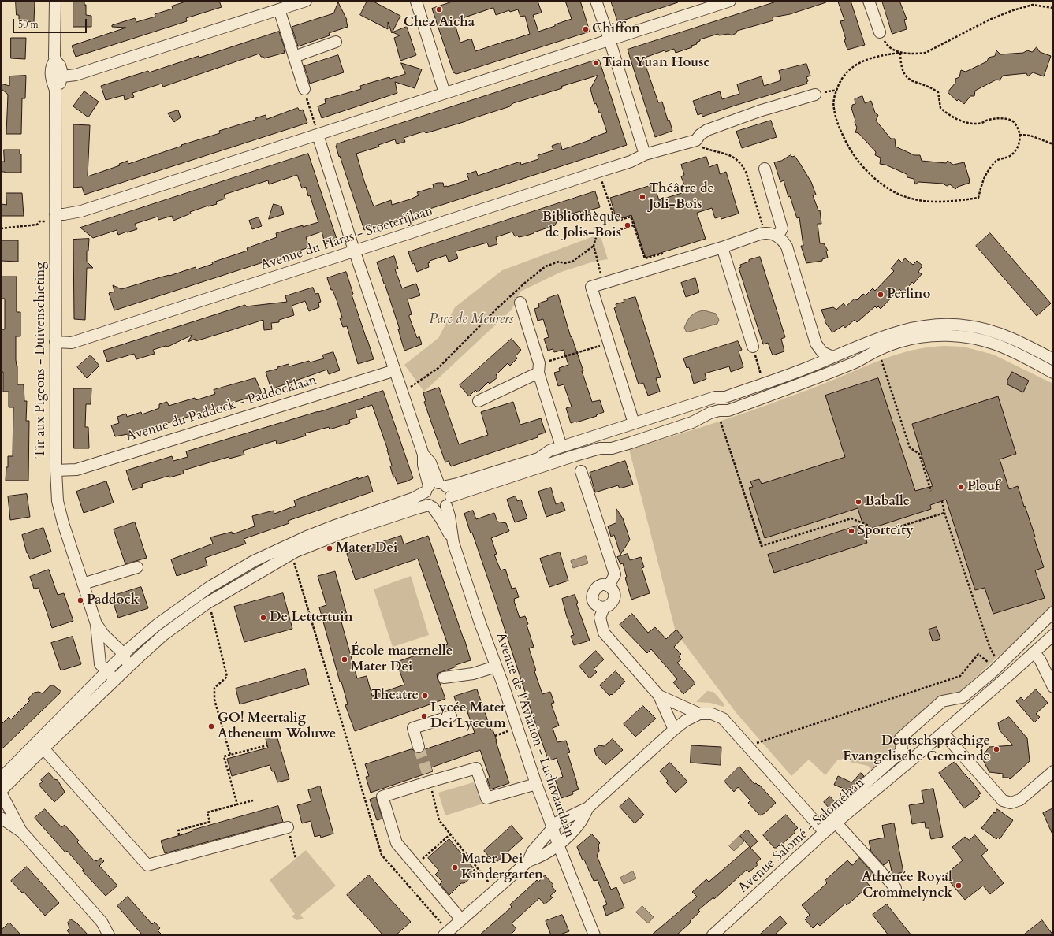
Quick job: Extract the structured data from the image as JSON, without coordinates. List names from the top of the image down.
{
  "streets": {
    "street": [
      "Avenue du Haras - Stoeterijlaan",
      "Tir aux Pigeons - Duivenschieting",
      "Avenue du Paddock - Paddocklaan",
      "Avenue de l'Aviation - Luchtvaartlaan",
      "Avenue Salomé - Salomélaan"
    ]
  },
  "crossings": [
    ["Avenue du Haras - Stoeterijlaan", "Tir aux Pigeons - Duivenschieting"],
    ["Tir aux Pigeons - Duivenschieting", "Avenue du Paddock - Paddocklaan"]
  ],
  "parks": ["Parc de Meurers"],
  "places": [
    "Chez Aicha",
    "Chiffon",
    "Tian Yuan House",
    "Théâtre de Joli-Bois",
    "Bibliothèque de Jolis-Bois",
    "Perlino",
    "Plouf",
    "Baballe",
    "Sportcity",
    "Mater Dei",
    "Paddock",
    "De Lettertuin",
    "École maternelle Mater Dei",
    "Theatre",
    "Lycée Mater Dei Lyceum",
    "GO! Meertalig Atheneum Woluwe",
    "Deutschsprachige Evangelische Gemeinde",
    "Mater Dei Kindergarten",
    "Athénée Royal Crommelynck"
  ],
  "scale_bar": "50 m"
}
